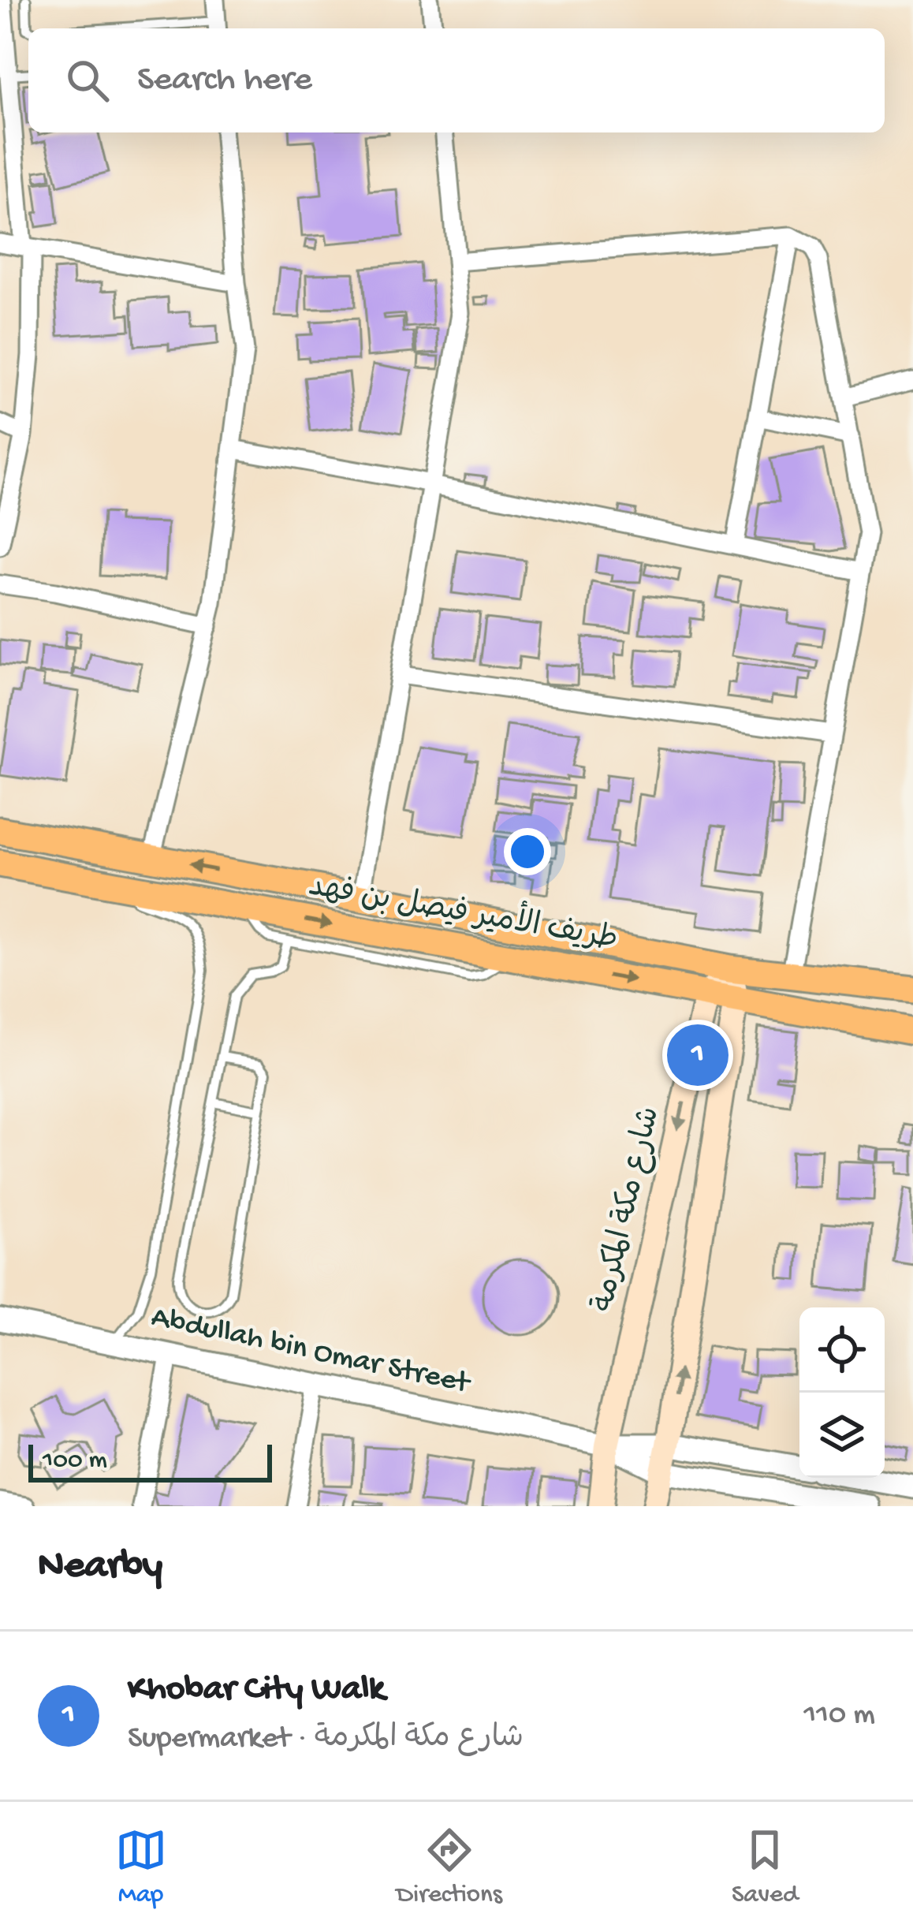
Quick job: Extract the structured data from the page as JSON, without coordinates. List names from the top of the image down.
{
  "streets": {
    "main road": ["طريف الأمير فيصل بن فهد", "شارع مكة المكرمة"],
    "street": ["Abdullah bin Omar Street"]
  },
  "crossings": [
    ["طريف الأمير فيصل بن فهد", "شارع مكة المكرمة"],
    ["شارع مكة المكرمة", "Abdullah bin Omar Street"]
  ],
  "scale_bar": "100 m",
  "page": {
    "search": "Search here",
    "pins": "1",
    "scale": "100 m",
    "heading": "Nearby",
    "list": [
      {
        "mark": "1",
        "name": "Khobar City Walk",
        "note": "Supermarket · شارع مكة المكرمة",
        "value": "110 m"
      }
    ],
    "nav": ["Map", "Directions", "Saved"]
  }
}
